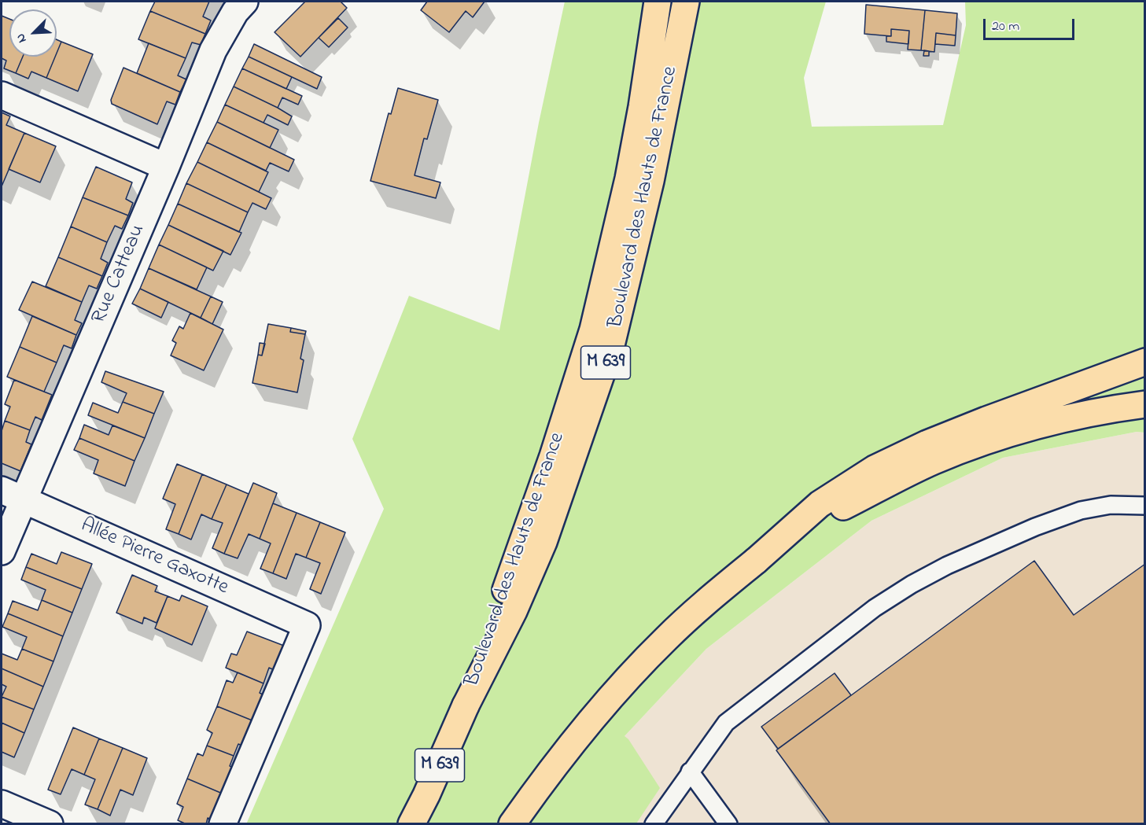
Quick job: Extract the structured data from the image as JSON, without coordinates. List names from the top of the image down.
{
  "streets": {
    "main road": ["Boulevard des Hauts de France", "M 639"],
    "street": ["Rue Catteau", "Allée Pierre Gaxotte"]
  },
  "crossings": [
    ["Rue Catteau", "Allée Pierre Gaxotte"]
  ],
  "scale_bar": "20 m",
  "north": "bottom left"
}
